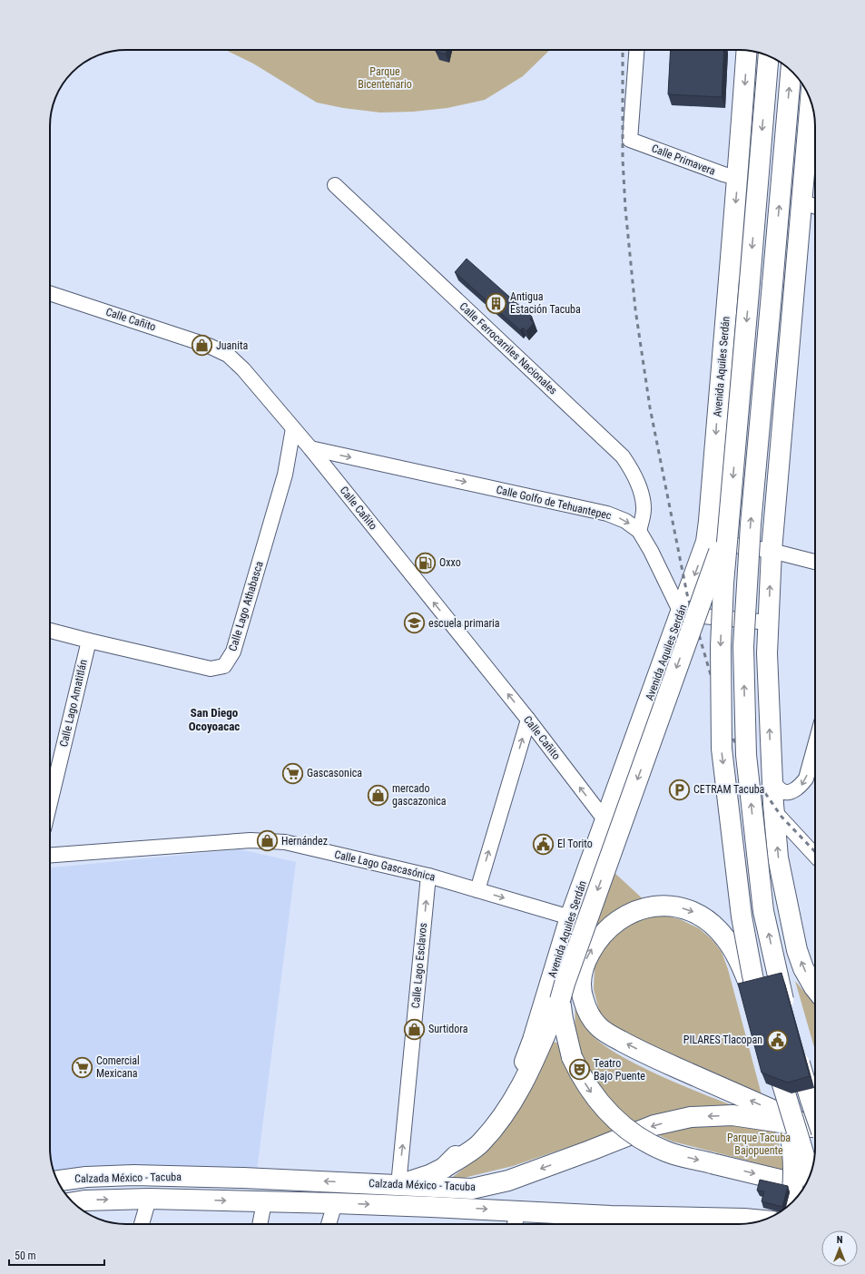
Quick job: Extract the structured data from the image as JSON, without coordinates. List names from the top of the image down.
{
  "streets": {
    "main road": ["Avenida Aquiles Serdán", "Calzada México - Tacuba"],
    "street": [
      "Calle Primavera",
      "Calle Cañito",
      "Calle Ferrocarriles Nacionales",
      "Calle Golfo de Tehuantepec",
      "Calle Lago Athabasca",
      "Calle Lago Amatitlán",
      "Calle Lago Gascasónica",
      "Calle Lago Esclavos"
    ]
  },
  "crossings": [
    ["Calle Primavera", "Avenida Aquiles Serdán"],
    ["Calle Cañito", "Avenida Aquiles Serdán"],
    ["Calle Cañito", "Calle Golfo de Tehuantepec"],
    ["Calle Cañito", "Calle Lago Athabasca"],
    ["Calle Ferrocarriles Nacionales", "Calle Golfo de Tehuantepec"],
    ["Avenida Aquiles Serdán", "Calle Golfo de Tehuantepec"],
    ["Avenida Aquiles Serdán", "Calle Lago Gascasónica"],
    ["Avenida Aquiles Serdán", "Calle Lago Esclavos"],
    ["Avenida Aquiles Serdán", "Calzada México - Tacuba"],
    ["Calle Lago Athabasca", "Calle Lago Amatitlán"],
    ["Calle Lago Gascasónica", "Calle Lago Esclavos"],
    ["Calle Lago Esclavos", "Calzada México - Tacuba"]
  ],
  "one_way": ["Calle Cañito", "Calle Golfo de Tehuantepec", "Calle Lago Esclavos"],
  "districts": ["San Diego Ocoyoacac"],
  "parks": ["Parque Bicentenario", "Parque Tacuba Bajopuente"],
  "places": {
    "building": ["Antigua Estación Tacuba"],
    "shop": [
      "Juanita",
      "mercado gascazonica",
      "Hernández",
      "Surtidora"
    ],
    "fuel station": ["Oxxo"],
    "school or university": ["escuela primaria"],
    "supermarket": ["Gascasonica", "Comercial Mexicana"],
    "parking": ["CETRAM Tacuba"],
    "public building": ["El Torito", "PILARES Tlacopan"],
    "theatre": ["Teatro Bajo Puente"]
  },
  "scale_bar": "50 m",
  "north": "top"
}
